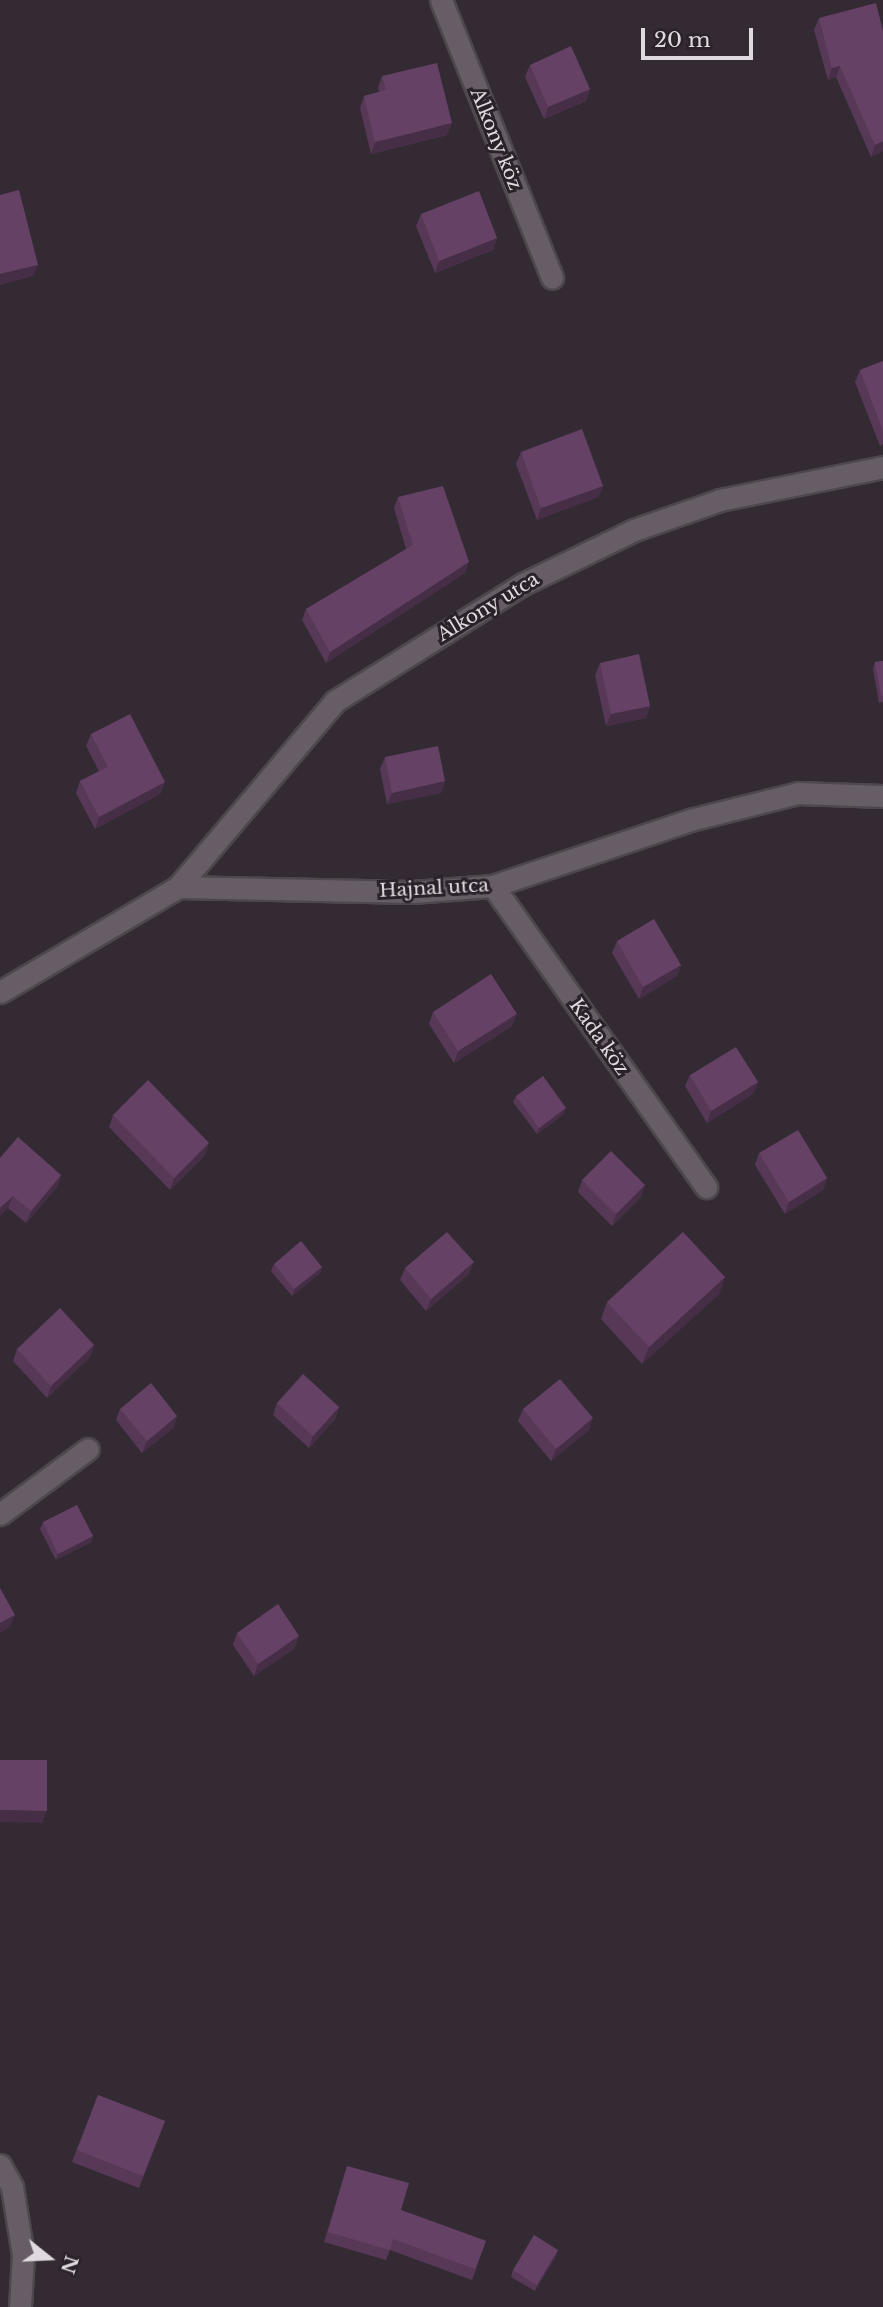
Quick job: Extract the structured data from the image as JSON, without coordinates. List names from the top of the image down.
{
  "streets": {
    "street": [
      "Alkony köz",
      "Alkony utca",
      "Hajnal utca",
      "Kada köz"
    ]
  },
  "crossings": [
    ["Alkony utca", "Hajnal utca"],
    ["Hajnal utca", "Kada köz"]
  ],
  "scale_bar": "20 m",
  "north": "right"
}
